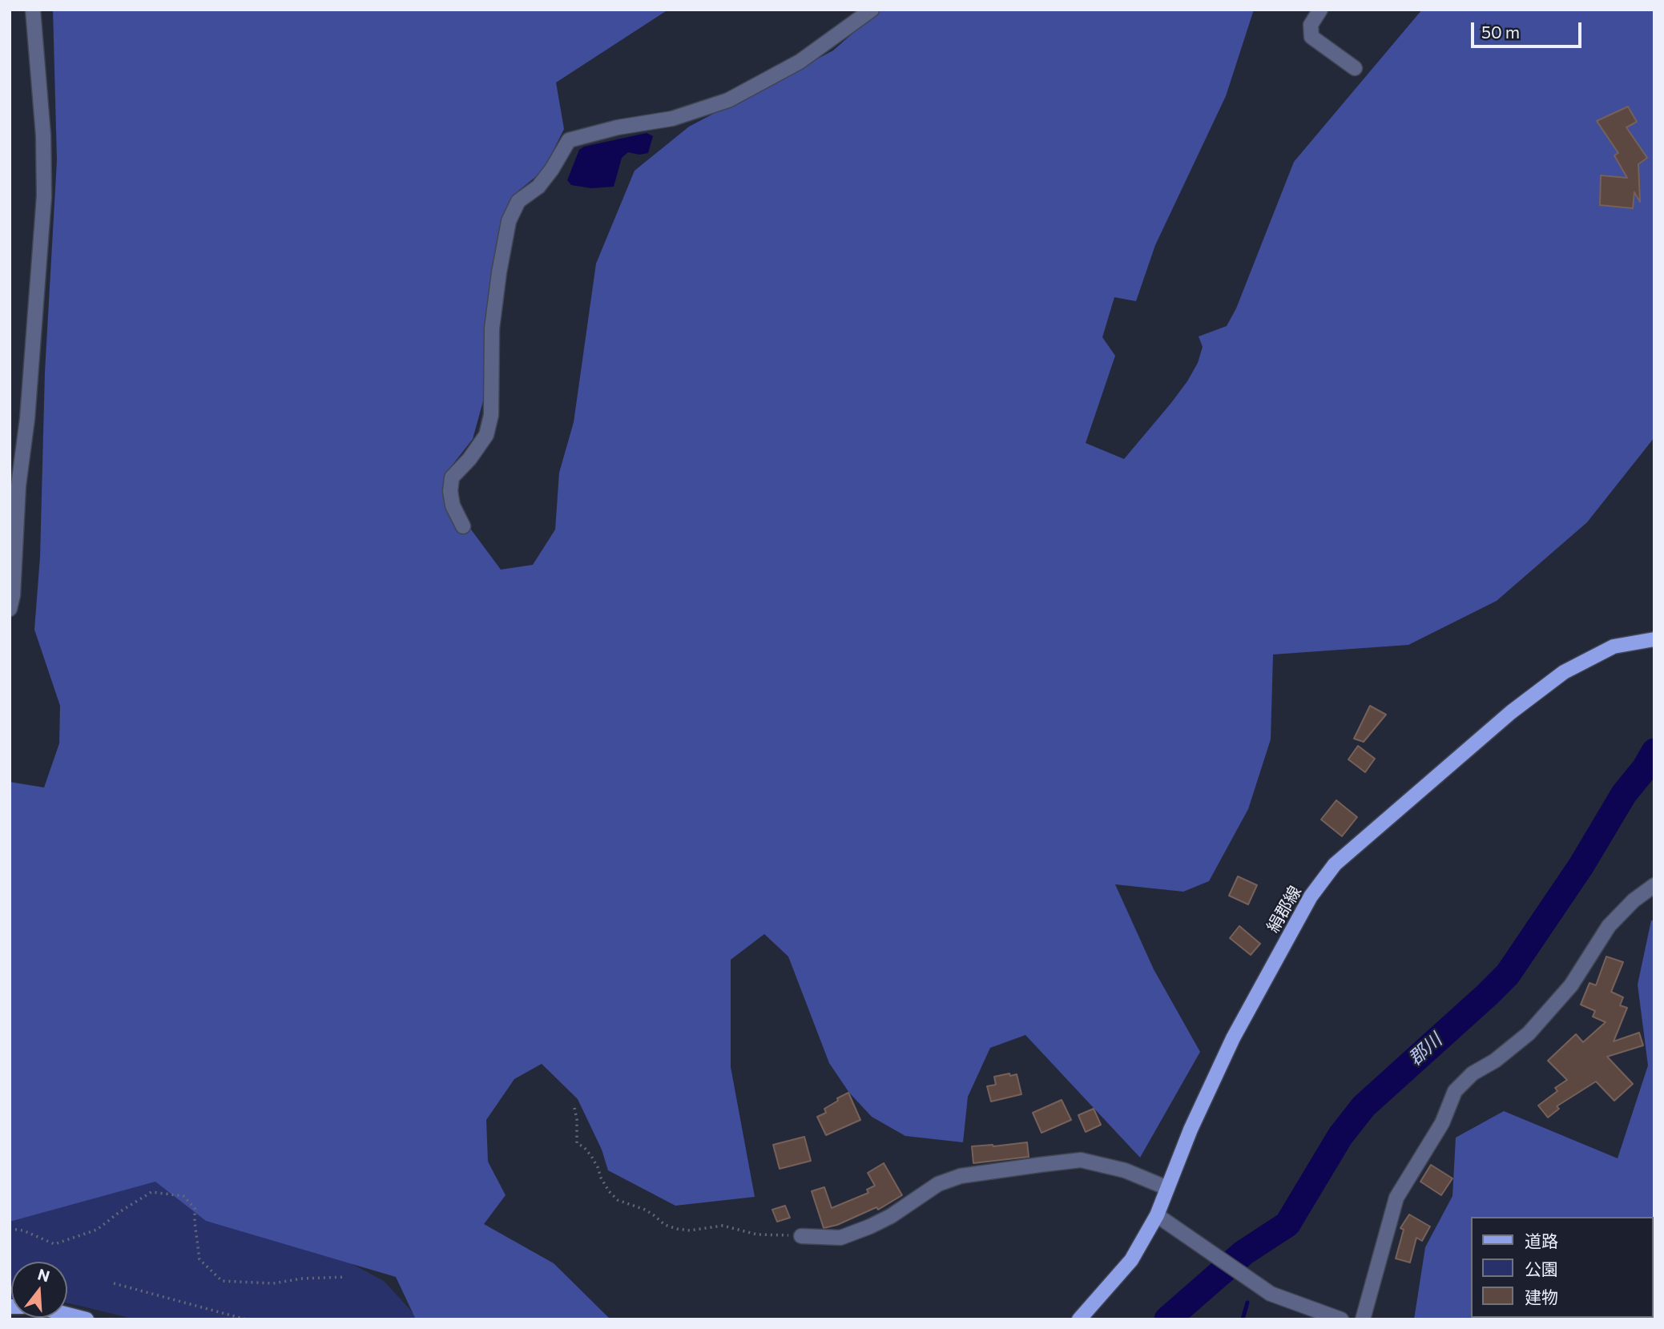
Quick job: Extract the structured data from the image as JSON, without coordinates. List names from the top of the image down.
{
  "streets": {
    "main road": ["絹郡線"]
  },
  "water": ["郡川"],
  "legend": ["道路", "公園", "建物"],
  "scale_bar": "50 m",
  "north": "top"
}
